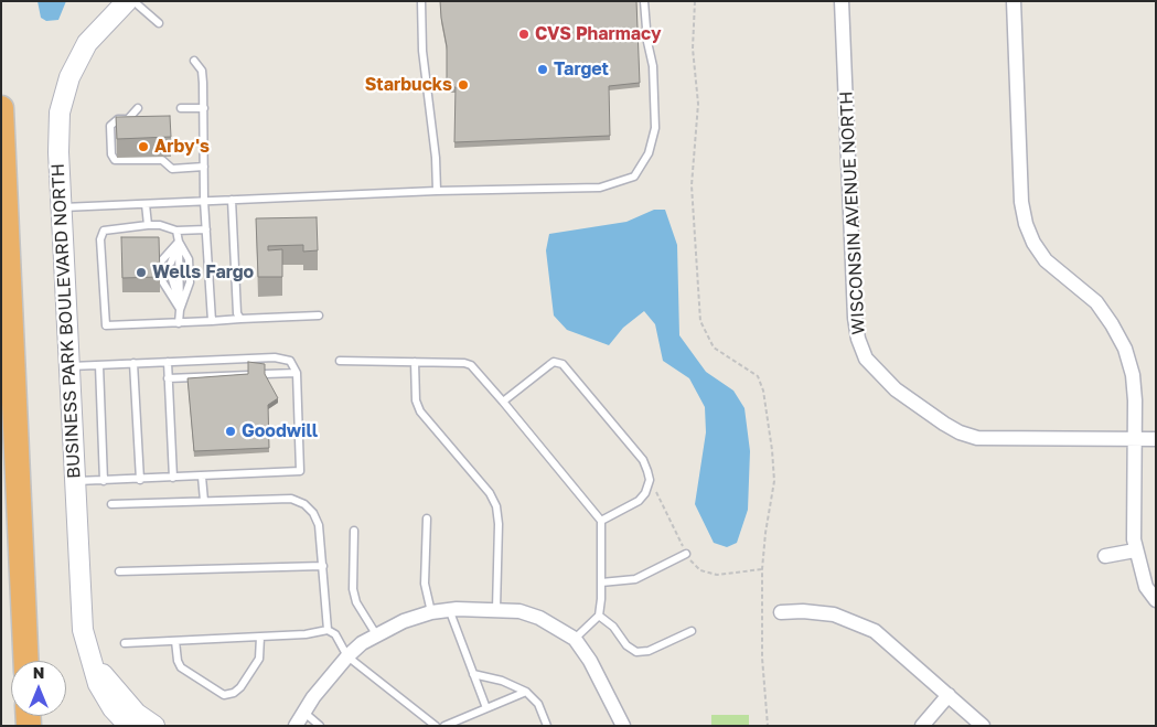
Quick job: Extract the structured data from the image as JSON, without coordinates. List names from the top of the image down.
{
  "streets": {
    "street": ["WISCONSIN AVENUE NORTH", "BUSINESS PARK BOULEVARD NORTH"]
  },
  "places": [
    "CVS Pharmacy",
    "Target",
    "Starbucks",
    "Arby's",
    "Wells Fargo",
    "Goodwill"
  ],
  "north": "top"
}
